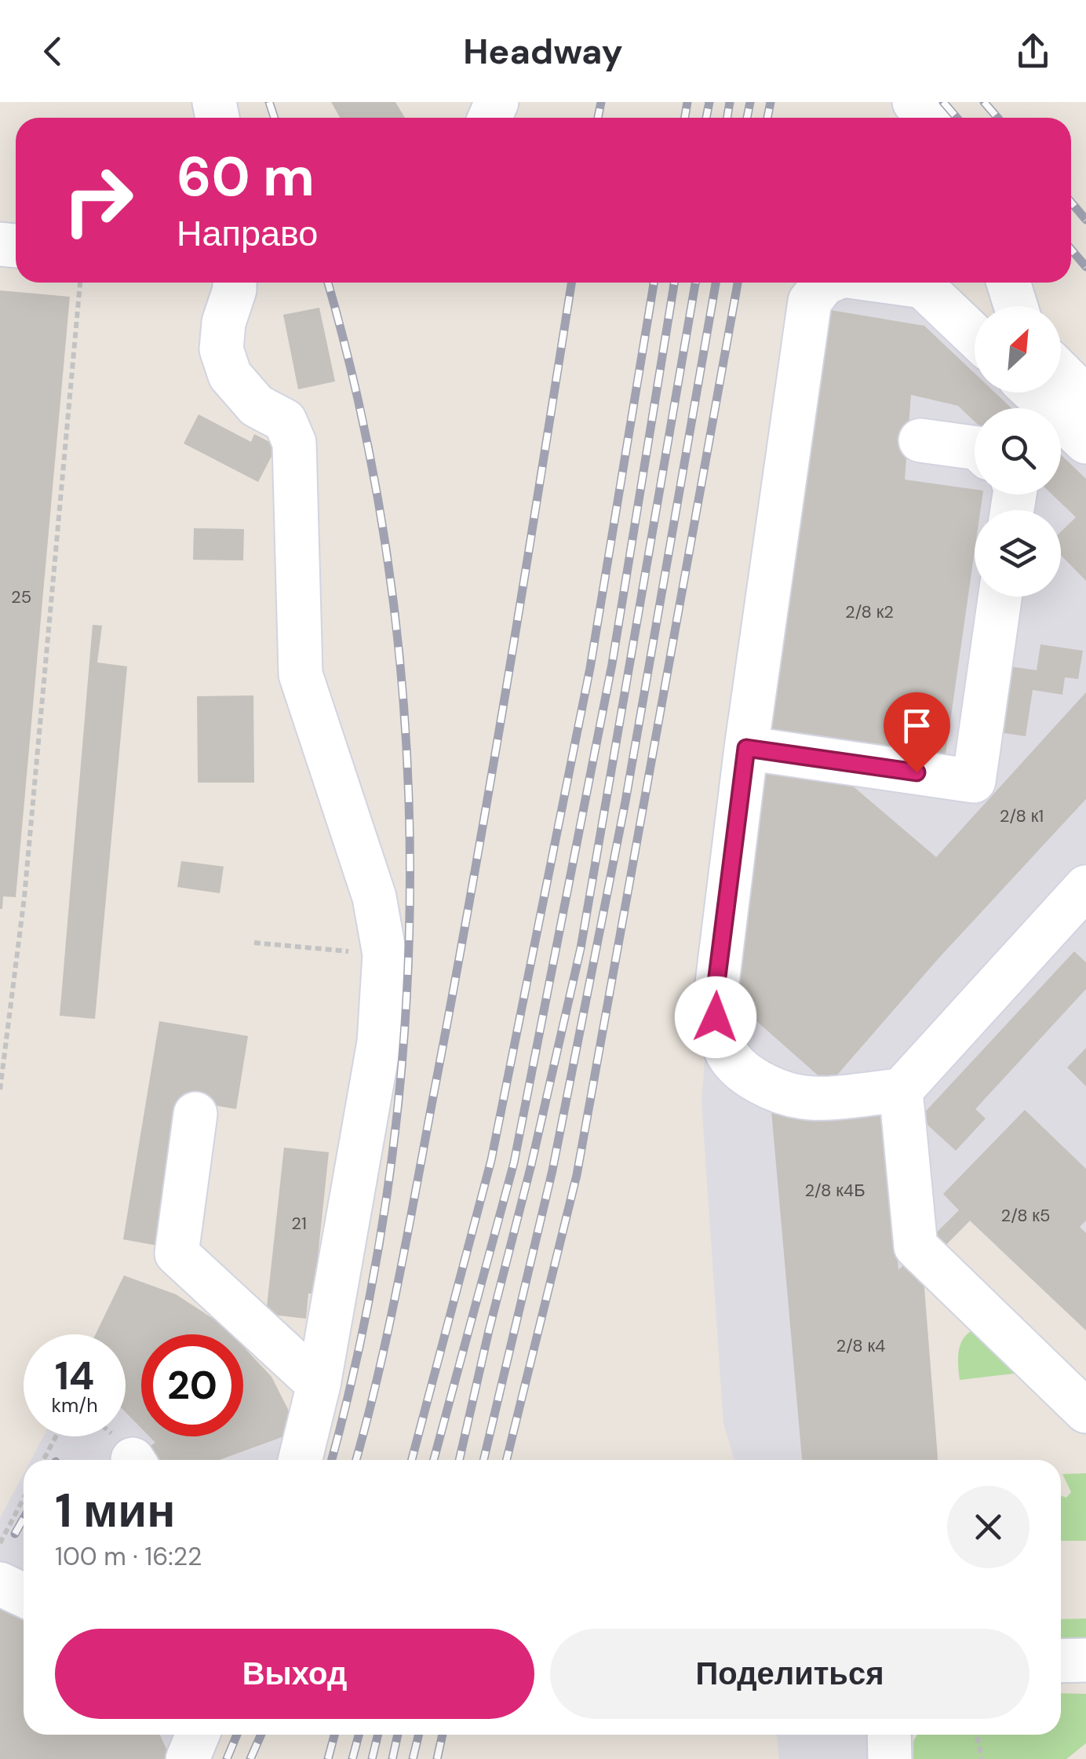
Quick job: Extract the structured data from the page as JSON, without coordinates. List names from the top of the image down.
{
  "house_numbers": [
    "25",
    "2/8 к2",
    "2/8 к1",
    "2/8 к4Б",
    "2/8 к5",
    "21",
    "2/8 к4"
  ],
  "north": "top right",
  "page": {
    "header": "Headway",
    "turn": ["60 m", "Направо"],
    "speed": "14 km/h",
    "limit": "20",
    "heading": ["1 мин", "100 m · 16:22"],
    "buttons": ["Выход", "Поделиться"]
  }
}
